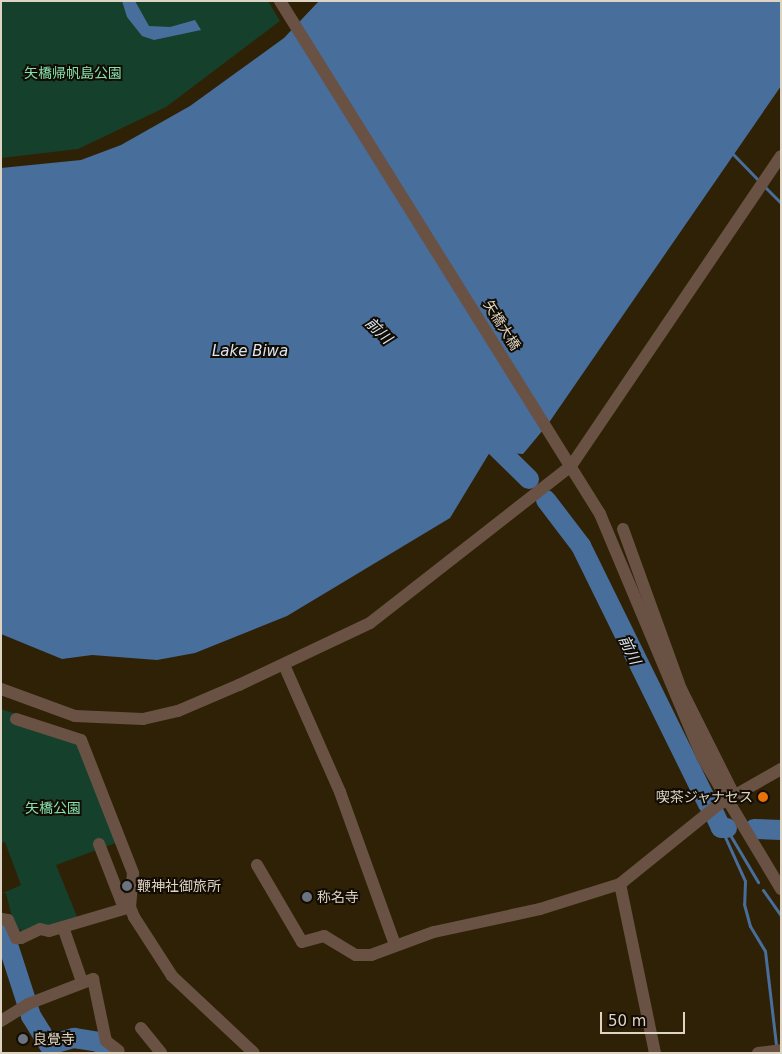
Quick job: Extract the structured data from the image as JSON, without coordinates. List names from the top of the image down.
{
  "streets": {
    "street": ["矢橋大橋"]
  },
  "water": ["前川", "Lake Biwa"],
  "parks": ["矢橋帰帆島公園", "矢橋公園"],
  "places": [
    "喫茶ジャナセス",
    "鞭神社御旅所",
    "称名寺",
    "良覺寺"
  ],
  "scale_bar": "50 m"
}
